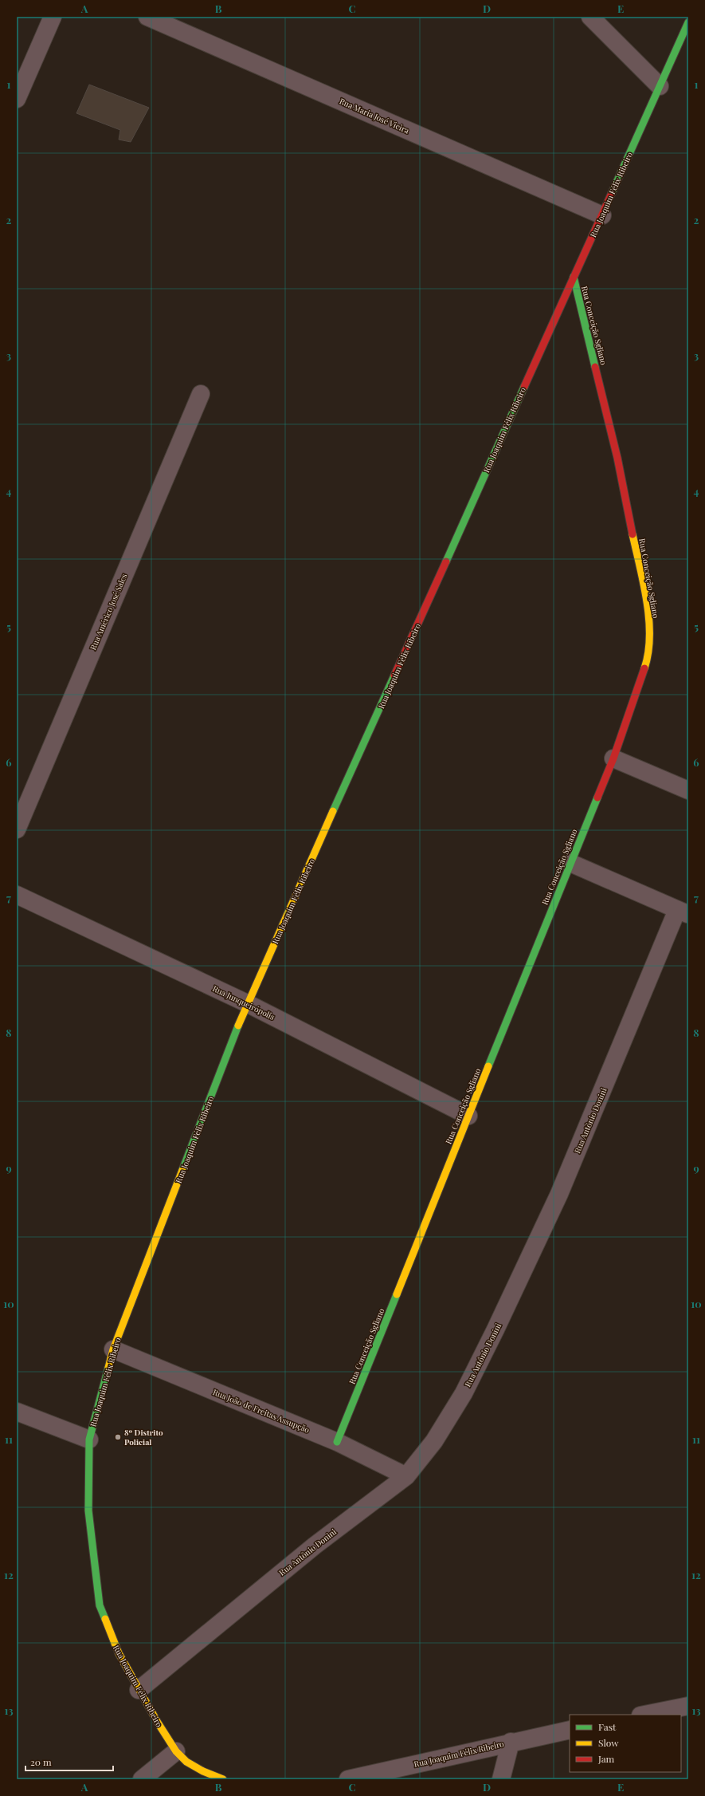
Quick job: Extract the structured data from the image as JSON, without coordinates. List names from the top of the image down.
{
  "streets": {
    "street": [
      "Rua Maria José Vieira",
      "Rua Joaquim Félix Ribeiro",
      "Rua Conceição Sgliano",
      "Rua Américo José Sales",
      "Rua Junqueirópolis",
      "Rua Antônio Donini",
      "Rua João de Freitas Assupção"
    ]
  },
  "crossings": [
    ["Rua Maria José Vieira", "Rua Joaquim Félix Ribeiro"],
    ["Rua Joaquim Félix Ribeiro", "Rua Conceição Sgliano"],
    ["Rua Joaquim Félix Ribeiro", "Rua Junqueirópolis"],
    ["Rua Joaquim Félix Ribeiro", "Rua Antônio Donini"],
    ["Rua Joaquim Félix Ribeiro", "Rua João de Freitas Assupção"],
    ["Rua Conceição Sgliano", "Rua Junqueirópolis"],
    ["Rua Conceição Sgliano", "Rua João de Freitas Assupção"],
    ["Rua Antônio Donini", "Rua João de Freitas Assupção"]
  ],
  "places": ["8º Distrito Policial"],
  "legend": ["Fast", "Slow", "Jam"],
  "scale_bar": "20 m",
  "grid": {
    "columns": [
      "A",
      "B",
      "C",
      "D",
      "E"
    ],
    "rows": [
      "1",
      "2",
      "3",
      "4",
      "5",
      "6",
      "7",
      "8",
      "9",
      "10",
      "11",
      "12",
      "13"
    ]
  }
}
